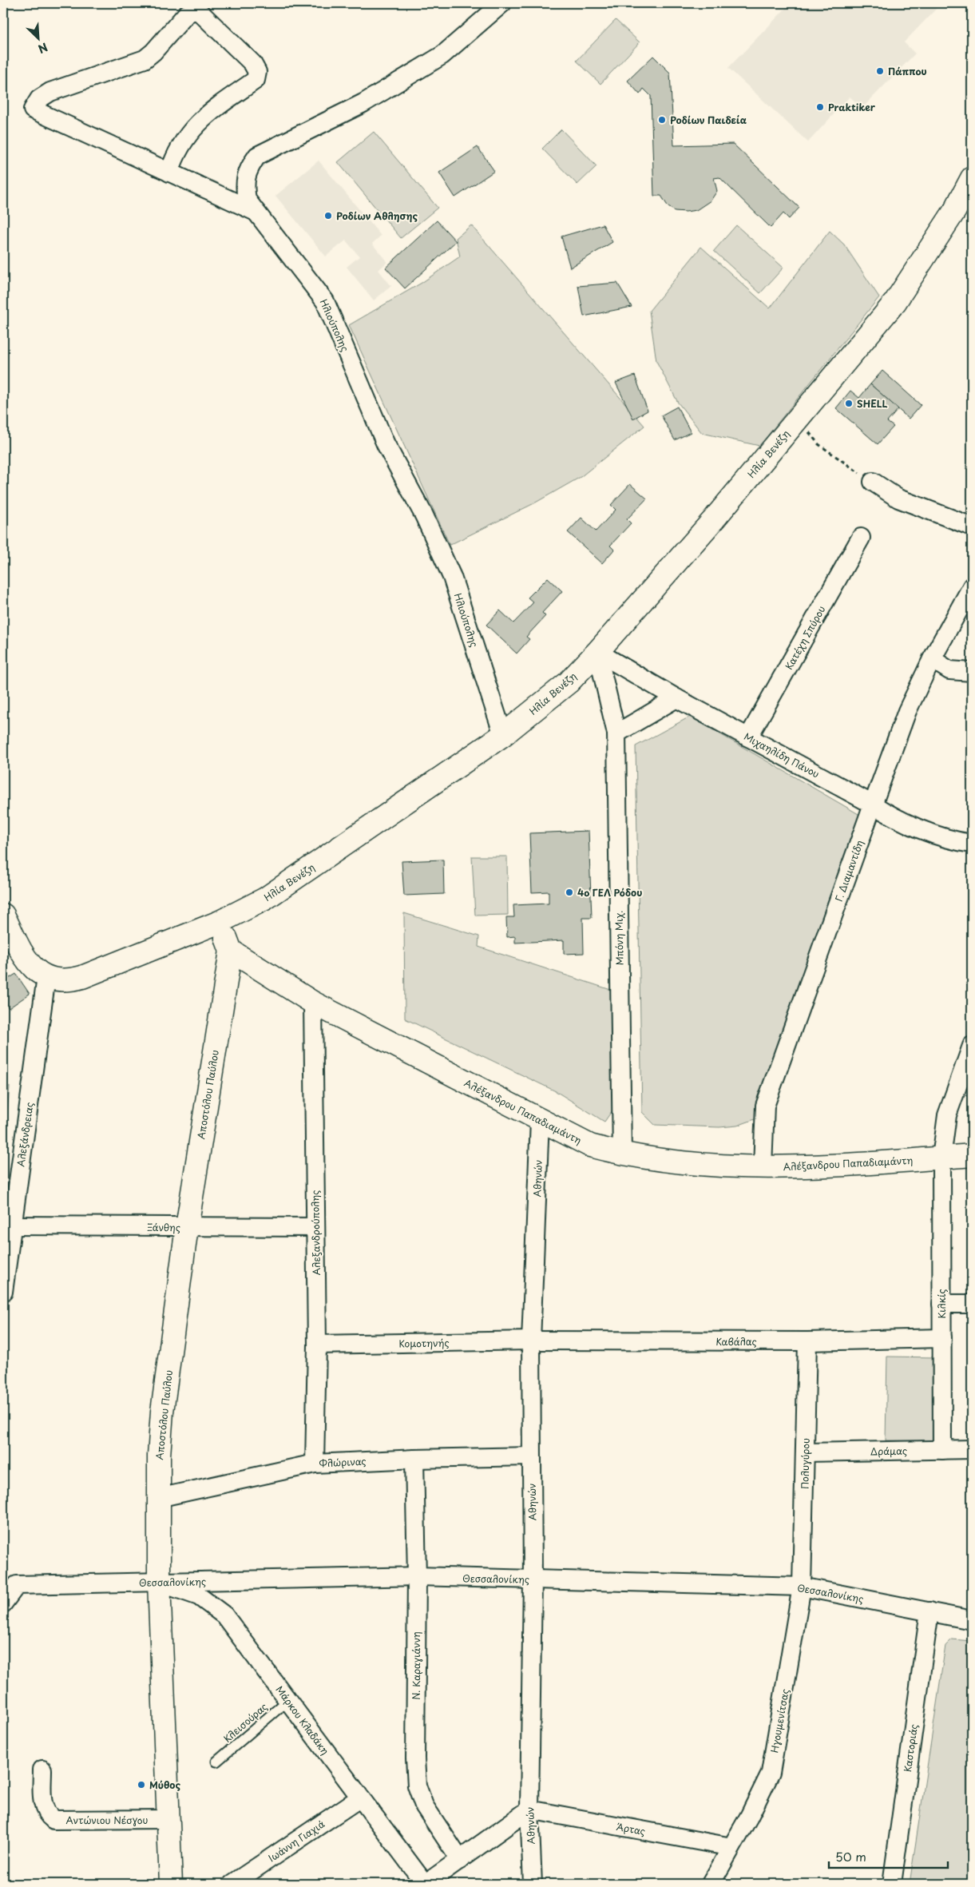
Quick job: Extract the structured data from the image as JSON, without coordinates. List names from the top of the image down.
{
  "streets": {
    "street": [
      "Ηλιούπολης",
      "Ηλία Βενέζη",
      "Κατέχη Σπύρου",
      "Μιχαηλίδη Πάνου",
      "Γ. Διαμαντίδη",
      "Μπόνη Μιχ.",
      "Αποστόλου Παύλου",
      "Αλέξανδρου Παπαδιαμάντη",
      "Αλεξάνδρειας",
      "Αθηνών",
      "Ξάνθης",
      "Αλεξανδρούπολης",
      "Κιλκίς",
      "Καβάλας",
      "Κομοτηνής",
      "Δράμας",
      "Φλώρινας",
      "Πολυγύρου",
      "Θεσσαλονίκης",
      "Ν. Καραγιάννη",
      "Μάρκου Κλαδάκη",
      "Ηγουμενίτσας",
      "Καστοριάς",
      "Αντώνιου Νέσγου",
      "Άρτας",
      "Ιωάννη Γιαχιά"
    ],
    "lane": ["Κλεισούρας"]
  },
  "crossings": [
    ["Ηλιούπολης", "Ηλία Βενέζη"],
    ["Ηλία Βενέζη", "Μιχαηλίδη Πάνου"],
    ["Ηλία Βενέζη", "Μπόνη Μιχ."],
    ["Ηλία Βενέζη", "Αλεξάνδρειας"],
    ["Κατέχη Σπύρου", "Μιχαηλίδη Πάνου"],
    ["Μιχαηλίδη Πάνου", "Γ. Διαμαντίδη"],
    ["Μιχαηλίδη Πάνου", "Μπόνη Μιχ."],
    ["Γ. Διαμαντίδη", "Αλέξανδρου Παπαδιαμάντη"],
    ["Μπόνη Μιχ.", "Αλέξανδρου Παπαδιαμάντη"],
    ["Αποστόλου Παύλου", "Αλέξανδρου Παπαδιαμάντη"],
    ["Αποστόλου Παύλου", "Ξάνθης"],
    ["Αποστόλου Παύλου", "Φλώρινας"],
    ["Αποστόλου Παύλου", "Θεσσαλονίκης"],
    ["Αποστόλου Παύλου", "Μάρκου Κλαδάκη"],
    ["Αποστόλου Παύλου", "Αντώνιου Νέσγου"],
    ["Αλέξανδρου Παπαδιαμάντη", "Αθηνών"],
    ["Αλέξανδρου Παπαδιαμάντη", "Αλεξανδρούπολης"],
    ["Αλέξανδρου Παπαδιαμάντη", "Κιλκίς"],
    ["Αλεξάνδρειας", "Ξάνθης"],
    ["Αθηνών", "Καβάλας"],
    ["Αθηνών", "Κομοτηνής"],
    ["Αθηνών", "Φλώρινας"],
    ["Αθηνών", "Θεσσαλονίκης"],
    ["Αθηνών", "Άρτας"],
    ["Ξάνθης", "Αλεξανδρούπολης"],
    ["Αλεξανδρούπολης", "Κομοτηνής"],
    ["Αλεξανδρούπολης", "Φλώρινας"],
    ["Κιλκίς", "Καβάλας"],
    ["Κιλκίς", "Δράμας"],
    ["Καβάλας", "Κομοτηνής"],
    ["Καβάλας", "Πολυγύρου"],
    ["Δράμας", "Πολυγύρου"],
    ["Φλώρινας", "Ν. Καραγιάννη"],
    ["Πολυγύρου", "Θεσσαλονίκης"],
    ["Πολυγύρου", "Ηγουμενίτσας"],
    ["Θεσσαλονίκης", "Ν. Καραγιάννη"],
    ["Θεσσαλονίκης", "Μάρκου Κλαδάκη"],
    ["Θεσσαλονίκης", "Ηγουμενίτσας"],
    ["Θεσσαλονίκης", "Καστοριάς"],
    ["Μάρκου Κλαδάκη", "Κλεισούρας"],
    ["Μάρκου Κλαδάκη", "Ιωάννη Γιαχιά"],
    ["Ηγουμενίτσας", "Άρτας"]
  ],
  "places": [
    "Πάππου",
    "Praktiker",
    "Ροδίων Παιδεία",
    "Ροδίων Αθλησης",
    "SHELL",
    "4ο ΓΕΛ Ρόδου",
    "Μύθος"
  ],
  "scale_bar": "50 m",
  "north": "bottom right"
}
